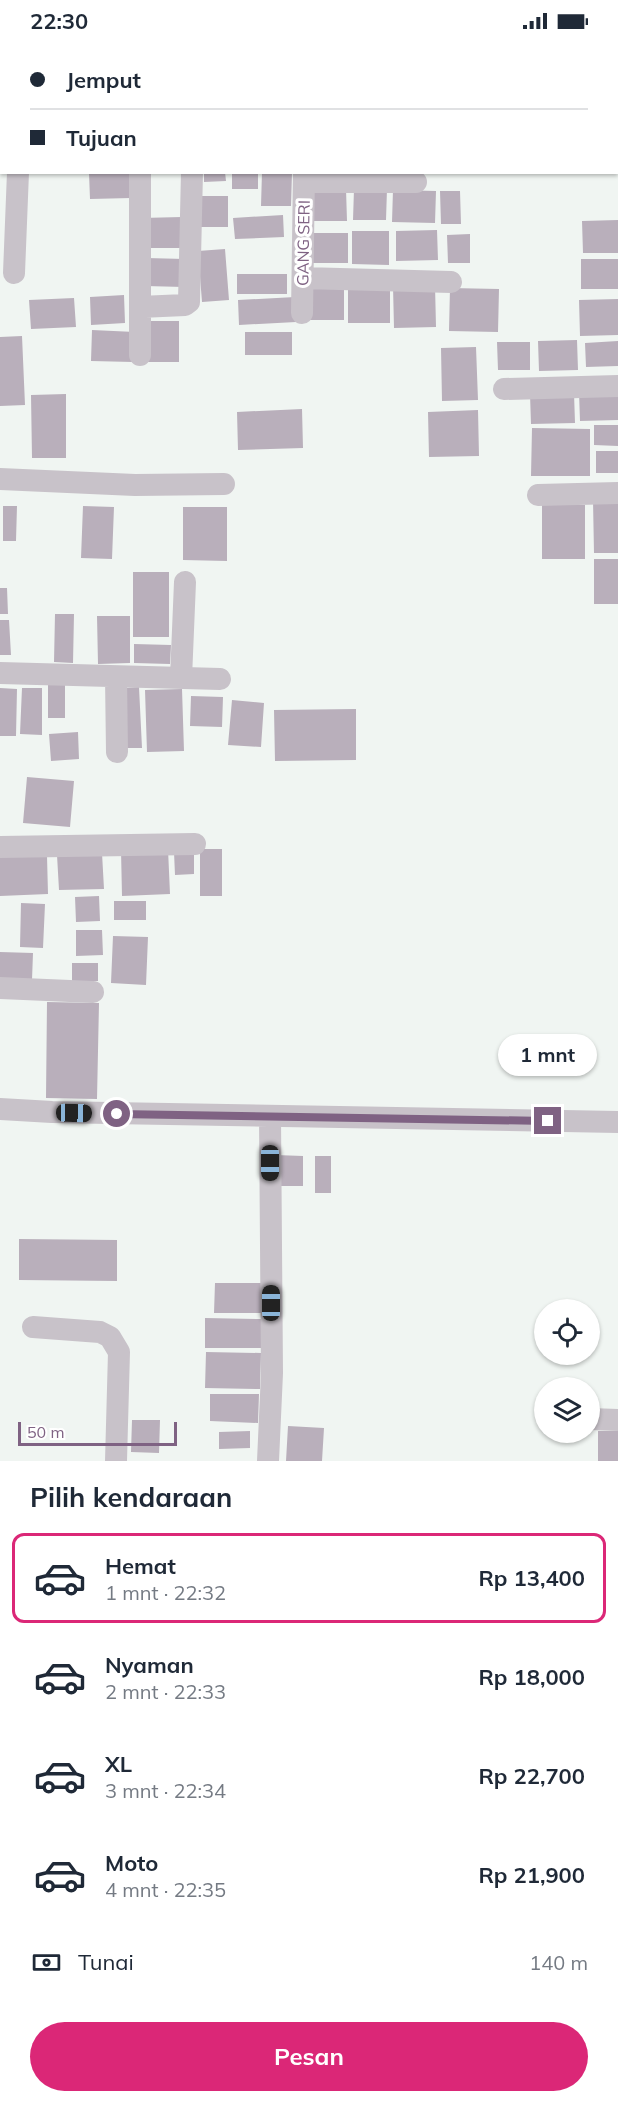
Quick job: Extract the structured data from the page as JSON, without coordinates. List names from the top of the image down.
{
  "streets": {
    "street": ["GANG SERI"]
  },
  "scale_bar": "50 m",
  "page": {
    "status": "22:30",
    "banner": ["Jemput", "Tujuan"],
    "bubble": "1 mnt",
    "scale": "50 m",
    "heading": "Pilih kendaraan",
    "list": [
      {
        "name": "Hemat",
        "note": "1 mnt · 22:32",
        "value": "Rp 13,400"
      },
      {
        "name": "Nyaman",
        "note": "2 mnt · 22:33",
        "value": "Rp 18,000"
      },
      {
        "name": "XL",
        "note": "3 mnt · 22:34",
        "value": "Rp 22,700"
      },
      {
        "name": "Moto",
        "note": "4 mnt · 22:35",
        "value": "Rp 21,900"
      }
    ],
    "pay": ["Tunai", "140 m"],
    "buttons": "Pesan"
  }
}
